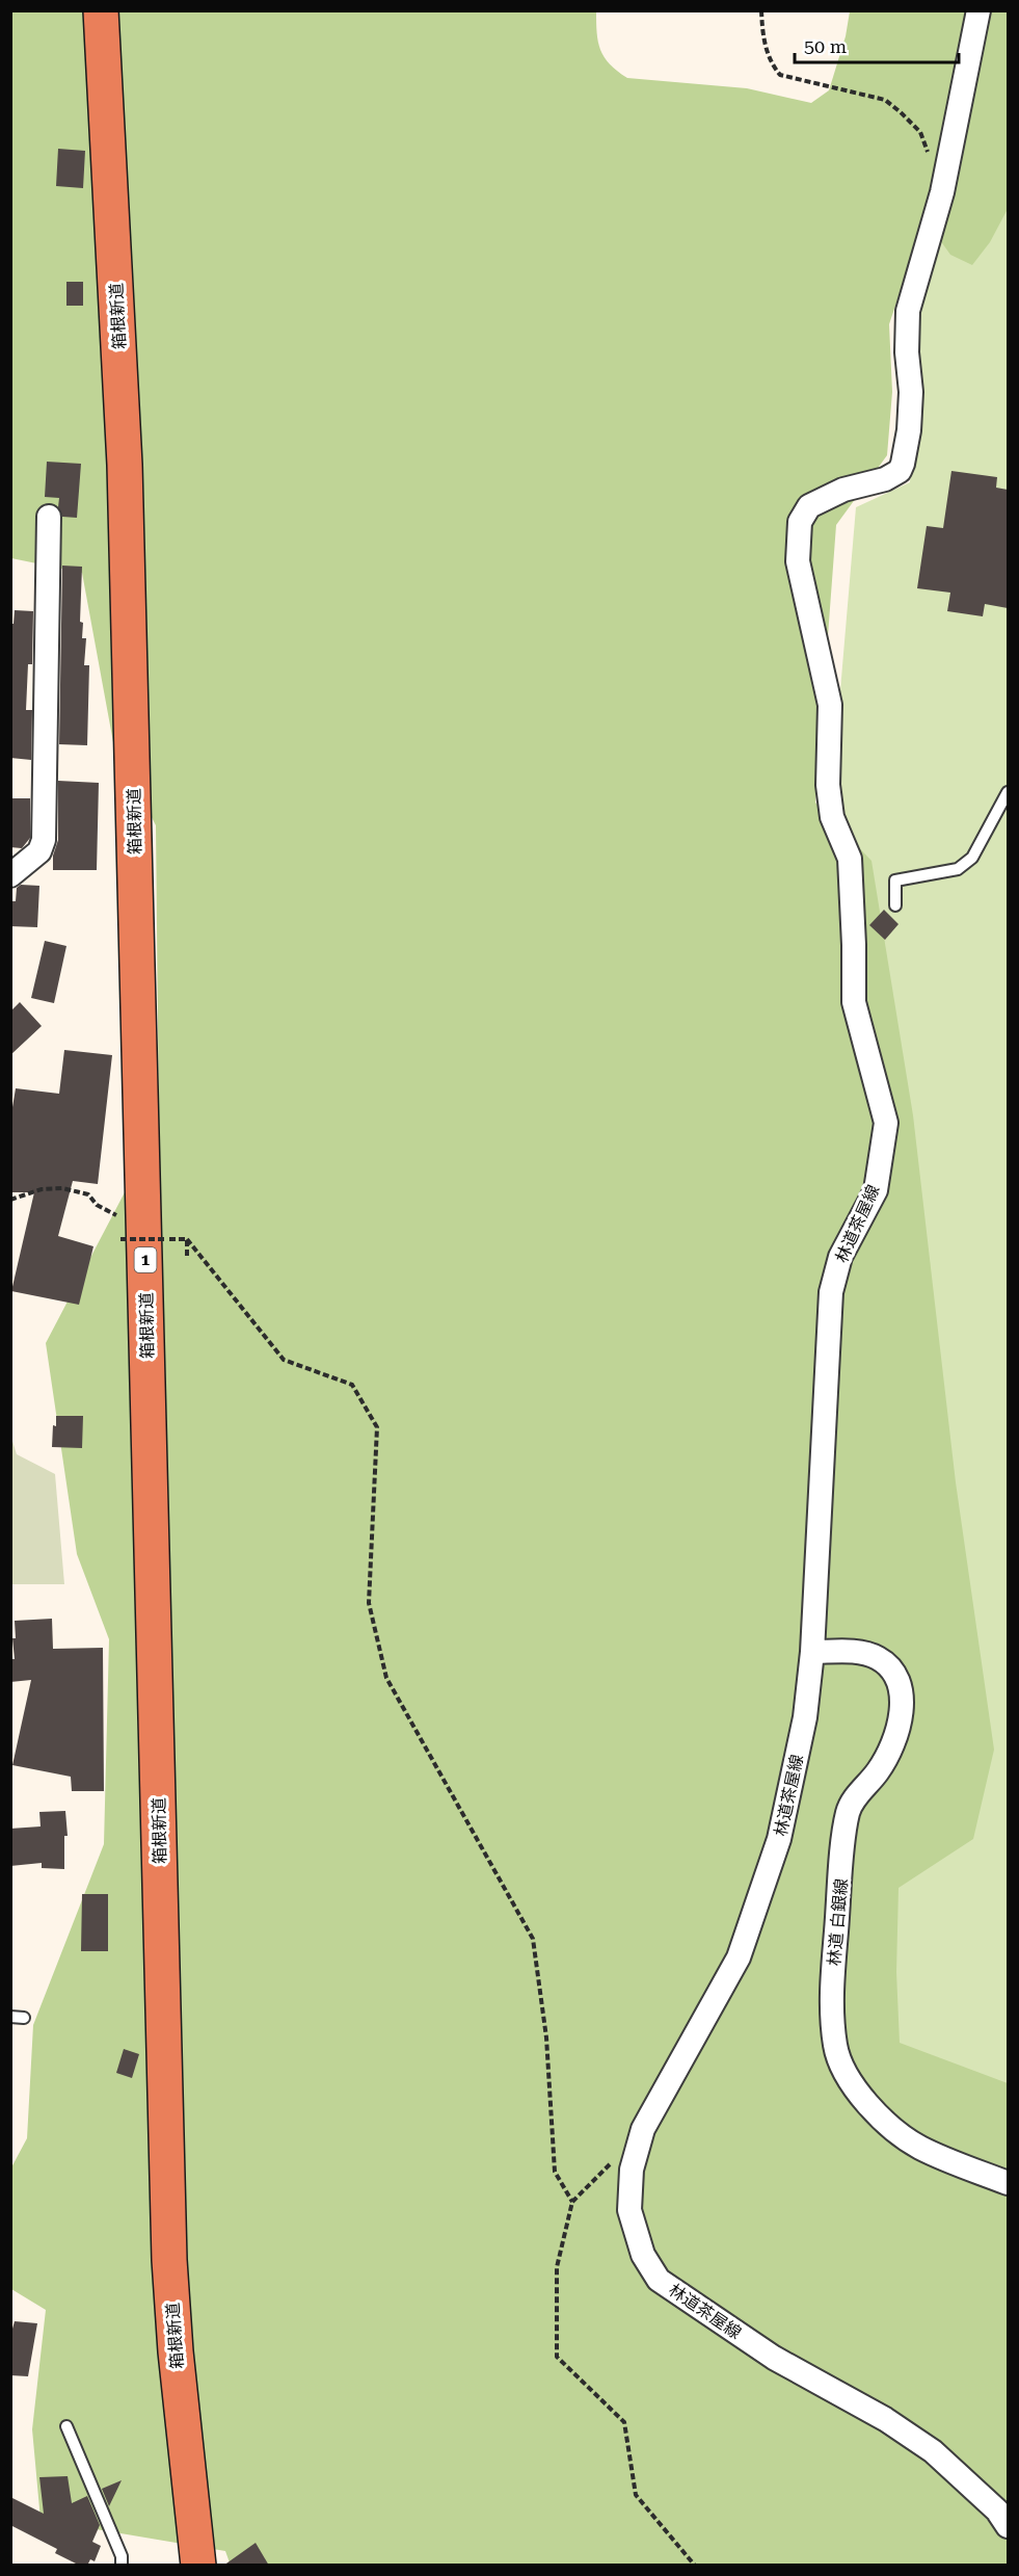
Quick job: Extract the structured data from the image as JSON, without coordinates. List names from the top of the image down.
{
  "streets": {
    "highway": ["箱根新道", "1"],
    "street": ["林道茶屋線", "林道 白銀線"]
  },
  "crossings": [
    ["林道茶屋線", "林道 白銀線"]
  ],
  "scale_bar": "50 m"
}
